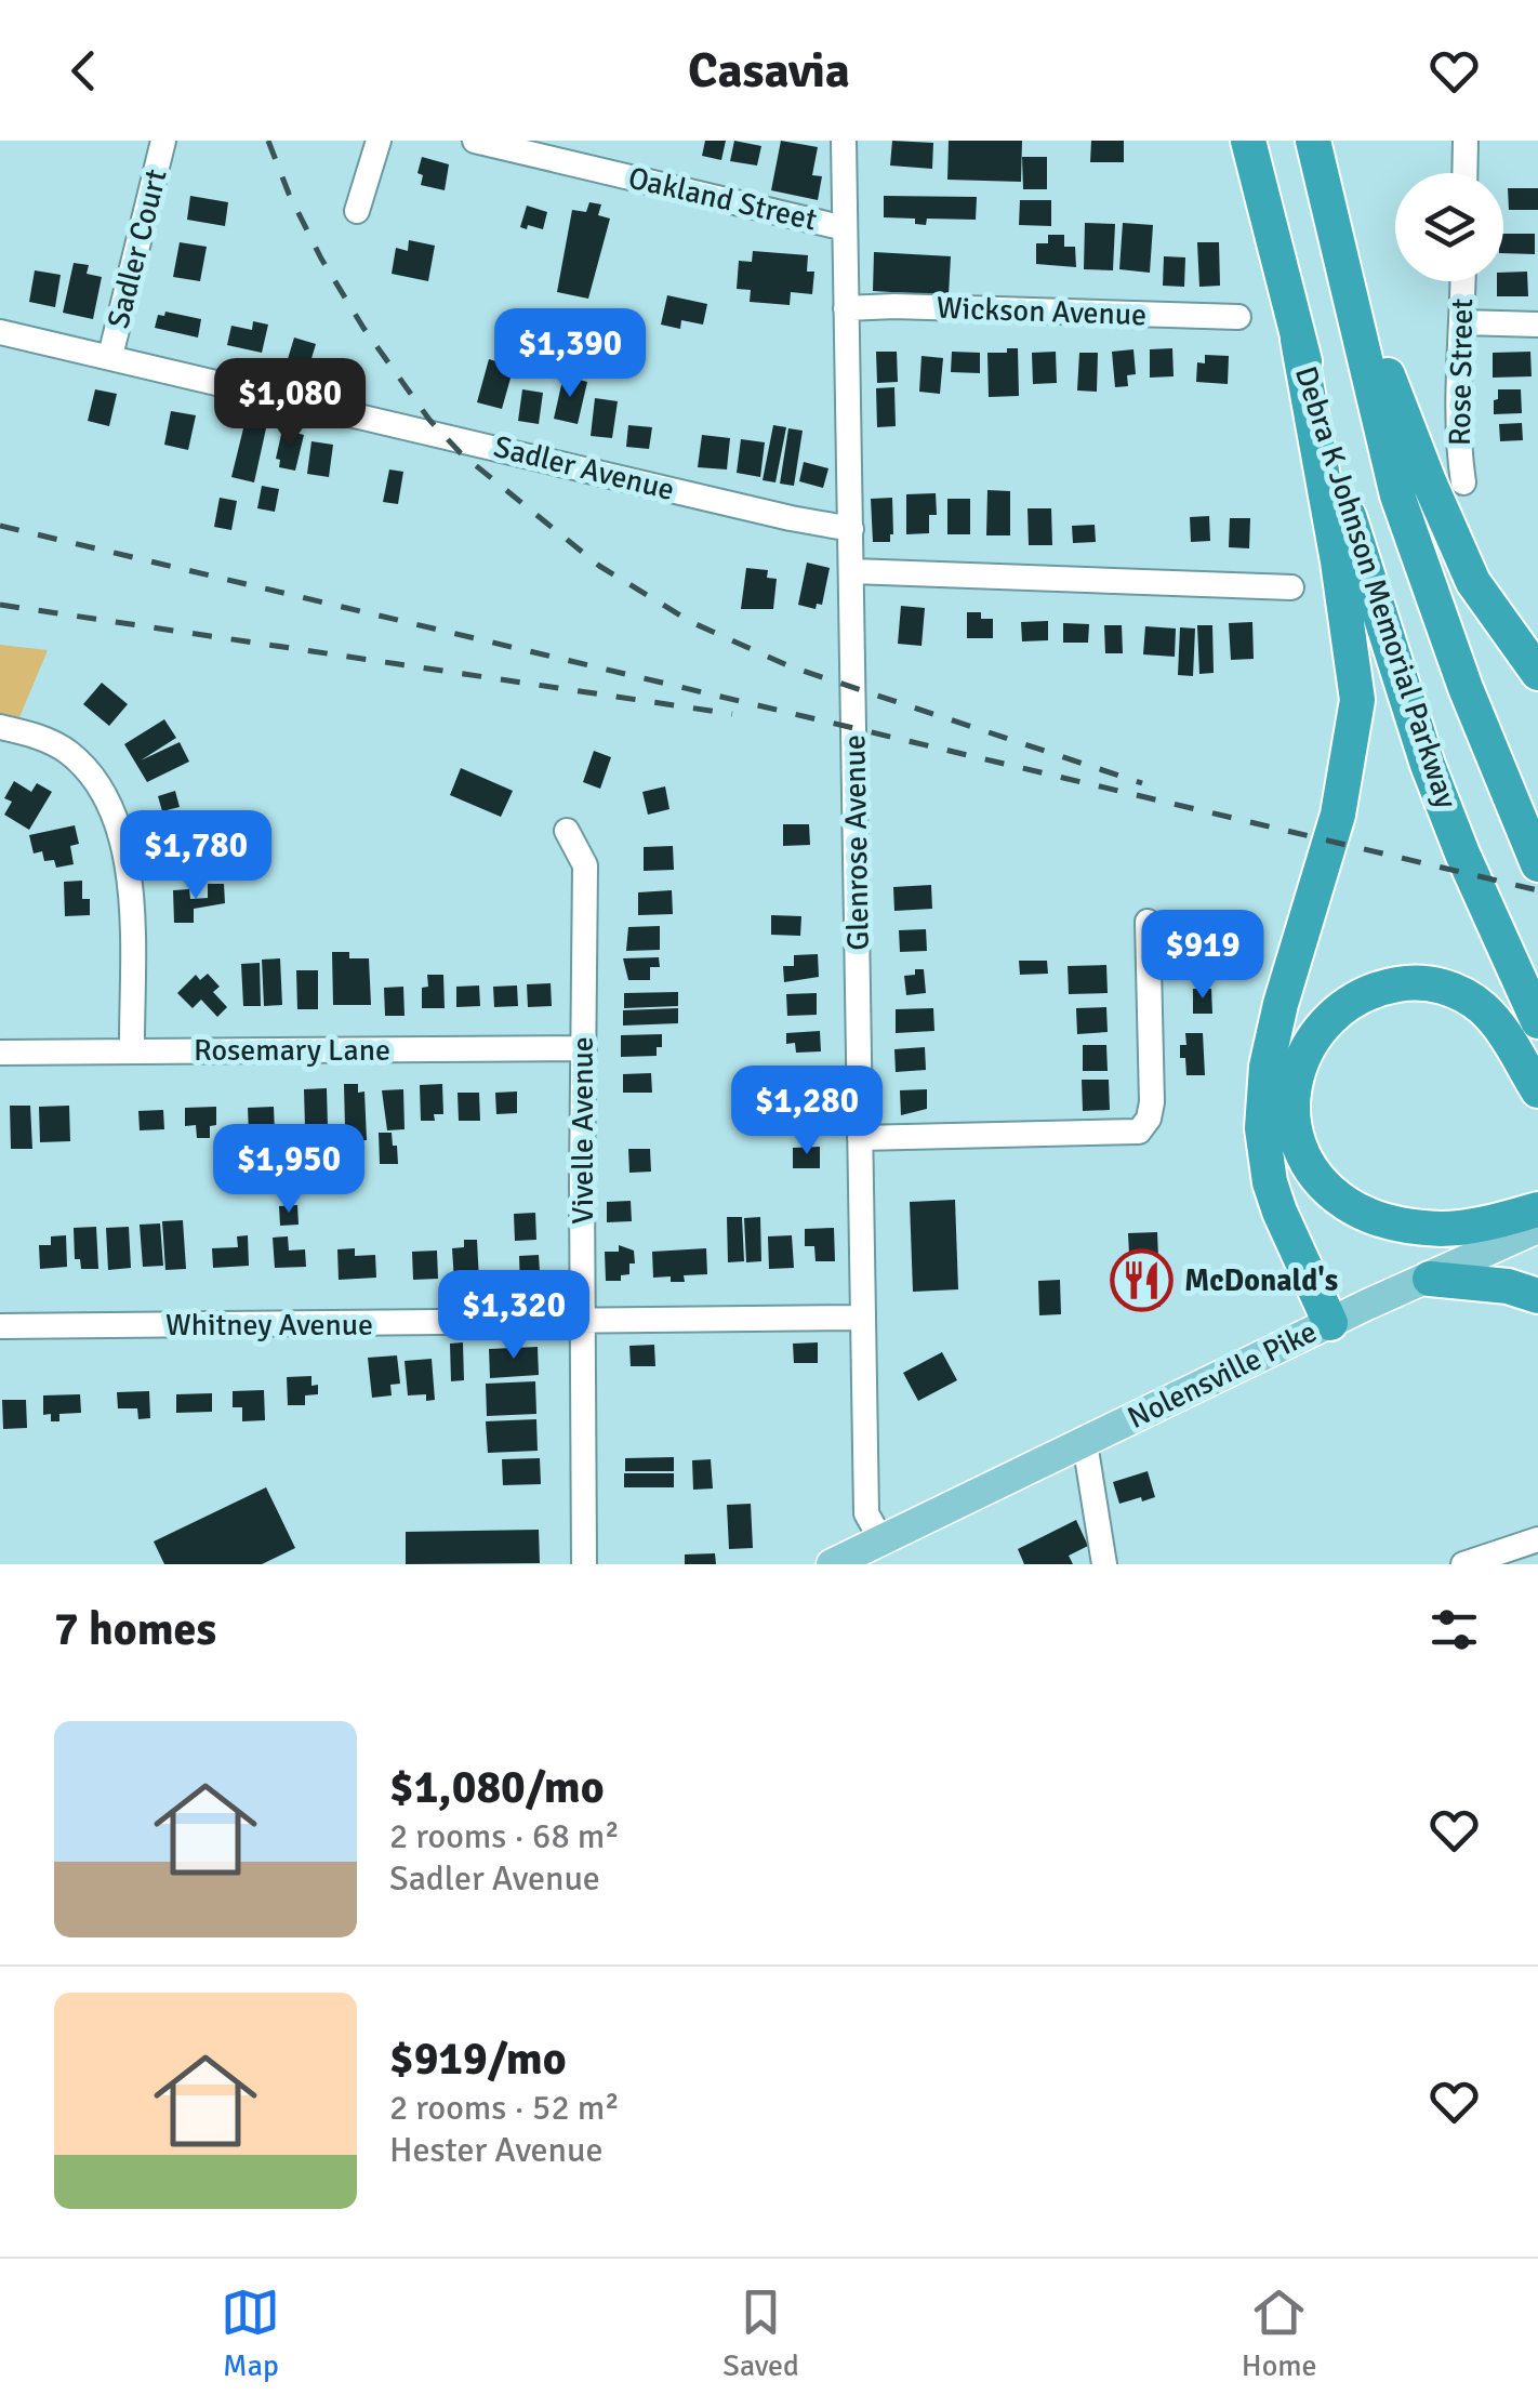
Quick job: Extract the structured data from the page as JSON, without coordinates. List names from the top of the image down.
{
  "streets": {
    "highway": ["Debra K Johnson Memorial Parkway"],
    "main road": ["Nolensville Pike"],
    "street": [
      "Oakland Street",
      "Sadler Court",
      "Wickson Avenue",
      "Rose Street",
      "Sadler Avenue",
      "Glenrose Avenue",
      "Rosemary Lane",
      "Vivelle Avenue",
      "Whitney Avenue"
    ]
  },
  "crossings": [
    ["Oakland Street", "Glenrose Avenue"],
    ["Sadler Court", "Sadler Avenue"],
    ["Wickson Avenue", "Glenrose Avenue"],
    ["Sadler Avenue", "Glenrose Avenue"],
    ["Glenrose Avenue", "Whitney Avenue"],
    ["Glenrose Avenue", "Nolensville Pike"],
    ["Rosemary Lane", "Vivelle Avenue"],
    ["Vivelle Avenue", "Whitney Avenue"]
  ],
  "places": {
    "restaurant": ["McDonald's"]
  },
  "page": {
    "header": "Casavia",
    "price": [
      "$1,390",
      "$1,080",
      "$1,780",
      "$919",
      "$1,280",
      "$1,950",
      "$1,320"
    ],
    "heading": "7 homes",
    "list": [
      {
        "name": "$1,080/mo",
        "note": "2 rooms · 68 m² · Sadler Avenue"
      },
      {
        "name": "$919/mo",
        "note": "2 rooms · 52 m² · Hester Avenue"
      }
    ],
    "tabs": ["Map", "Saved", "Home"]
  }
}
